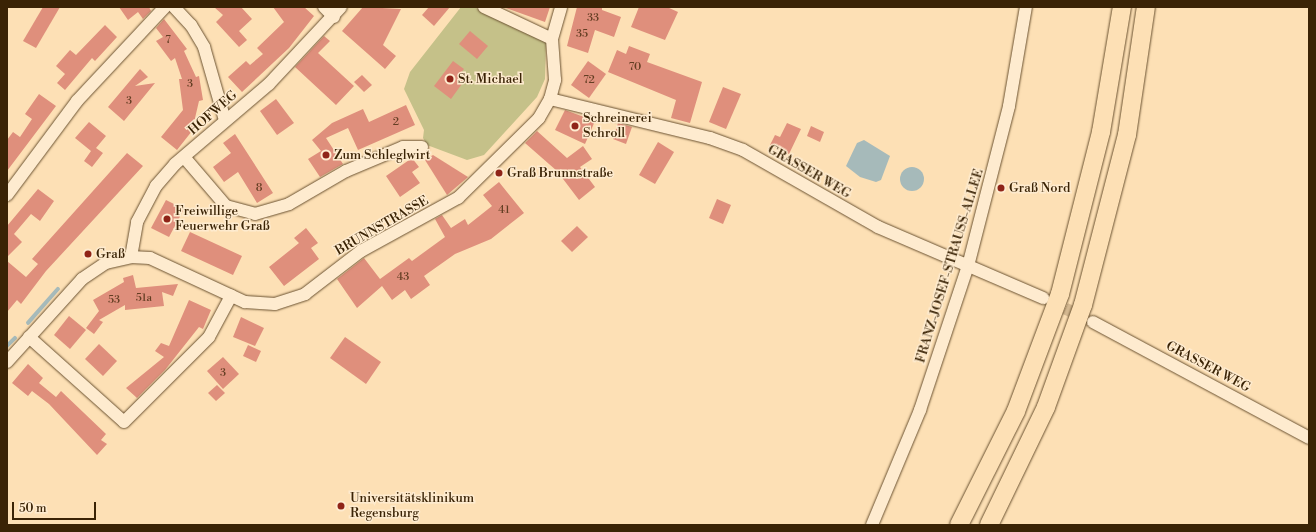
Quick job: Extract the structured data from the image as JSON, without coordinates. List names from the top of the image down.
{
  "streets": {
    "street": [
      "HOFWEG",
      "GRASSER WEG",
      "BRUNNSTRASSE",
      "FRANZ-JOSEF-STRAUSS-ALLEE"
    ]
  },
  "crossings": [
    ["HOFWEG", "BRUNNSTRASSE"],
    ["GRASSER WEG", "BRUNNSTRASSE"],
    ["GRASSER WEG", "FRANZ-JOSEF-STRAUSS-ALLEE"]
  ],
  "places": [
    "St. Michael",
    "Schreinerei Schroll",
    "Zum Schleglwirt",
    "Graß Brunnstraße",
    "Graß Nord",
    "Freiwillige Feuerwehr Graß",
    "Graß",
    "Universitätsklinikum Regensburg"
  ],
  "house_numbers": [
    "33",
    "35",
    "7",
    "70",
    "72",
    "3",
    "3",
    "2",
    "8",
    "41",
    "43",
    "51a",
    "53",
    "3"
  ],
  "scale_bar": "50 m"
}
